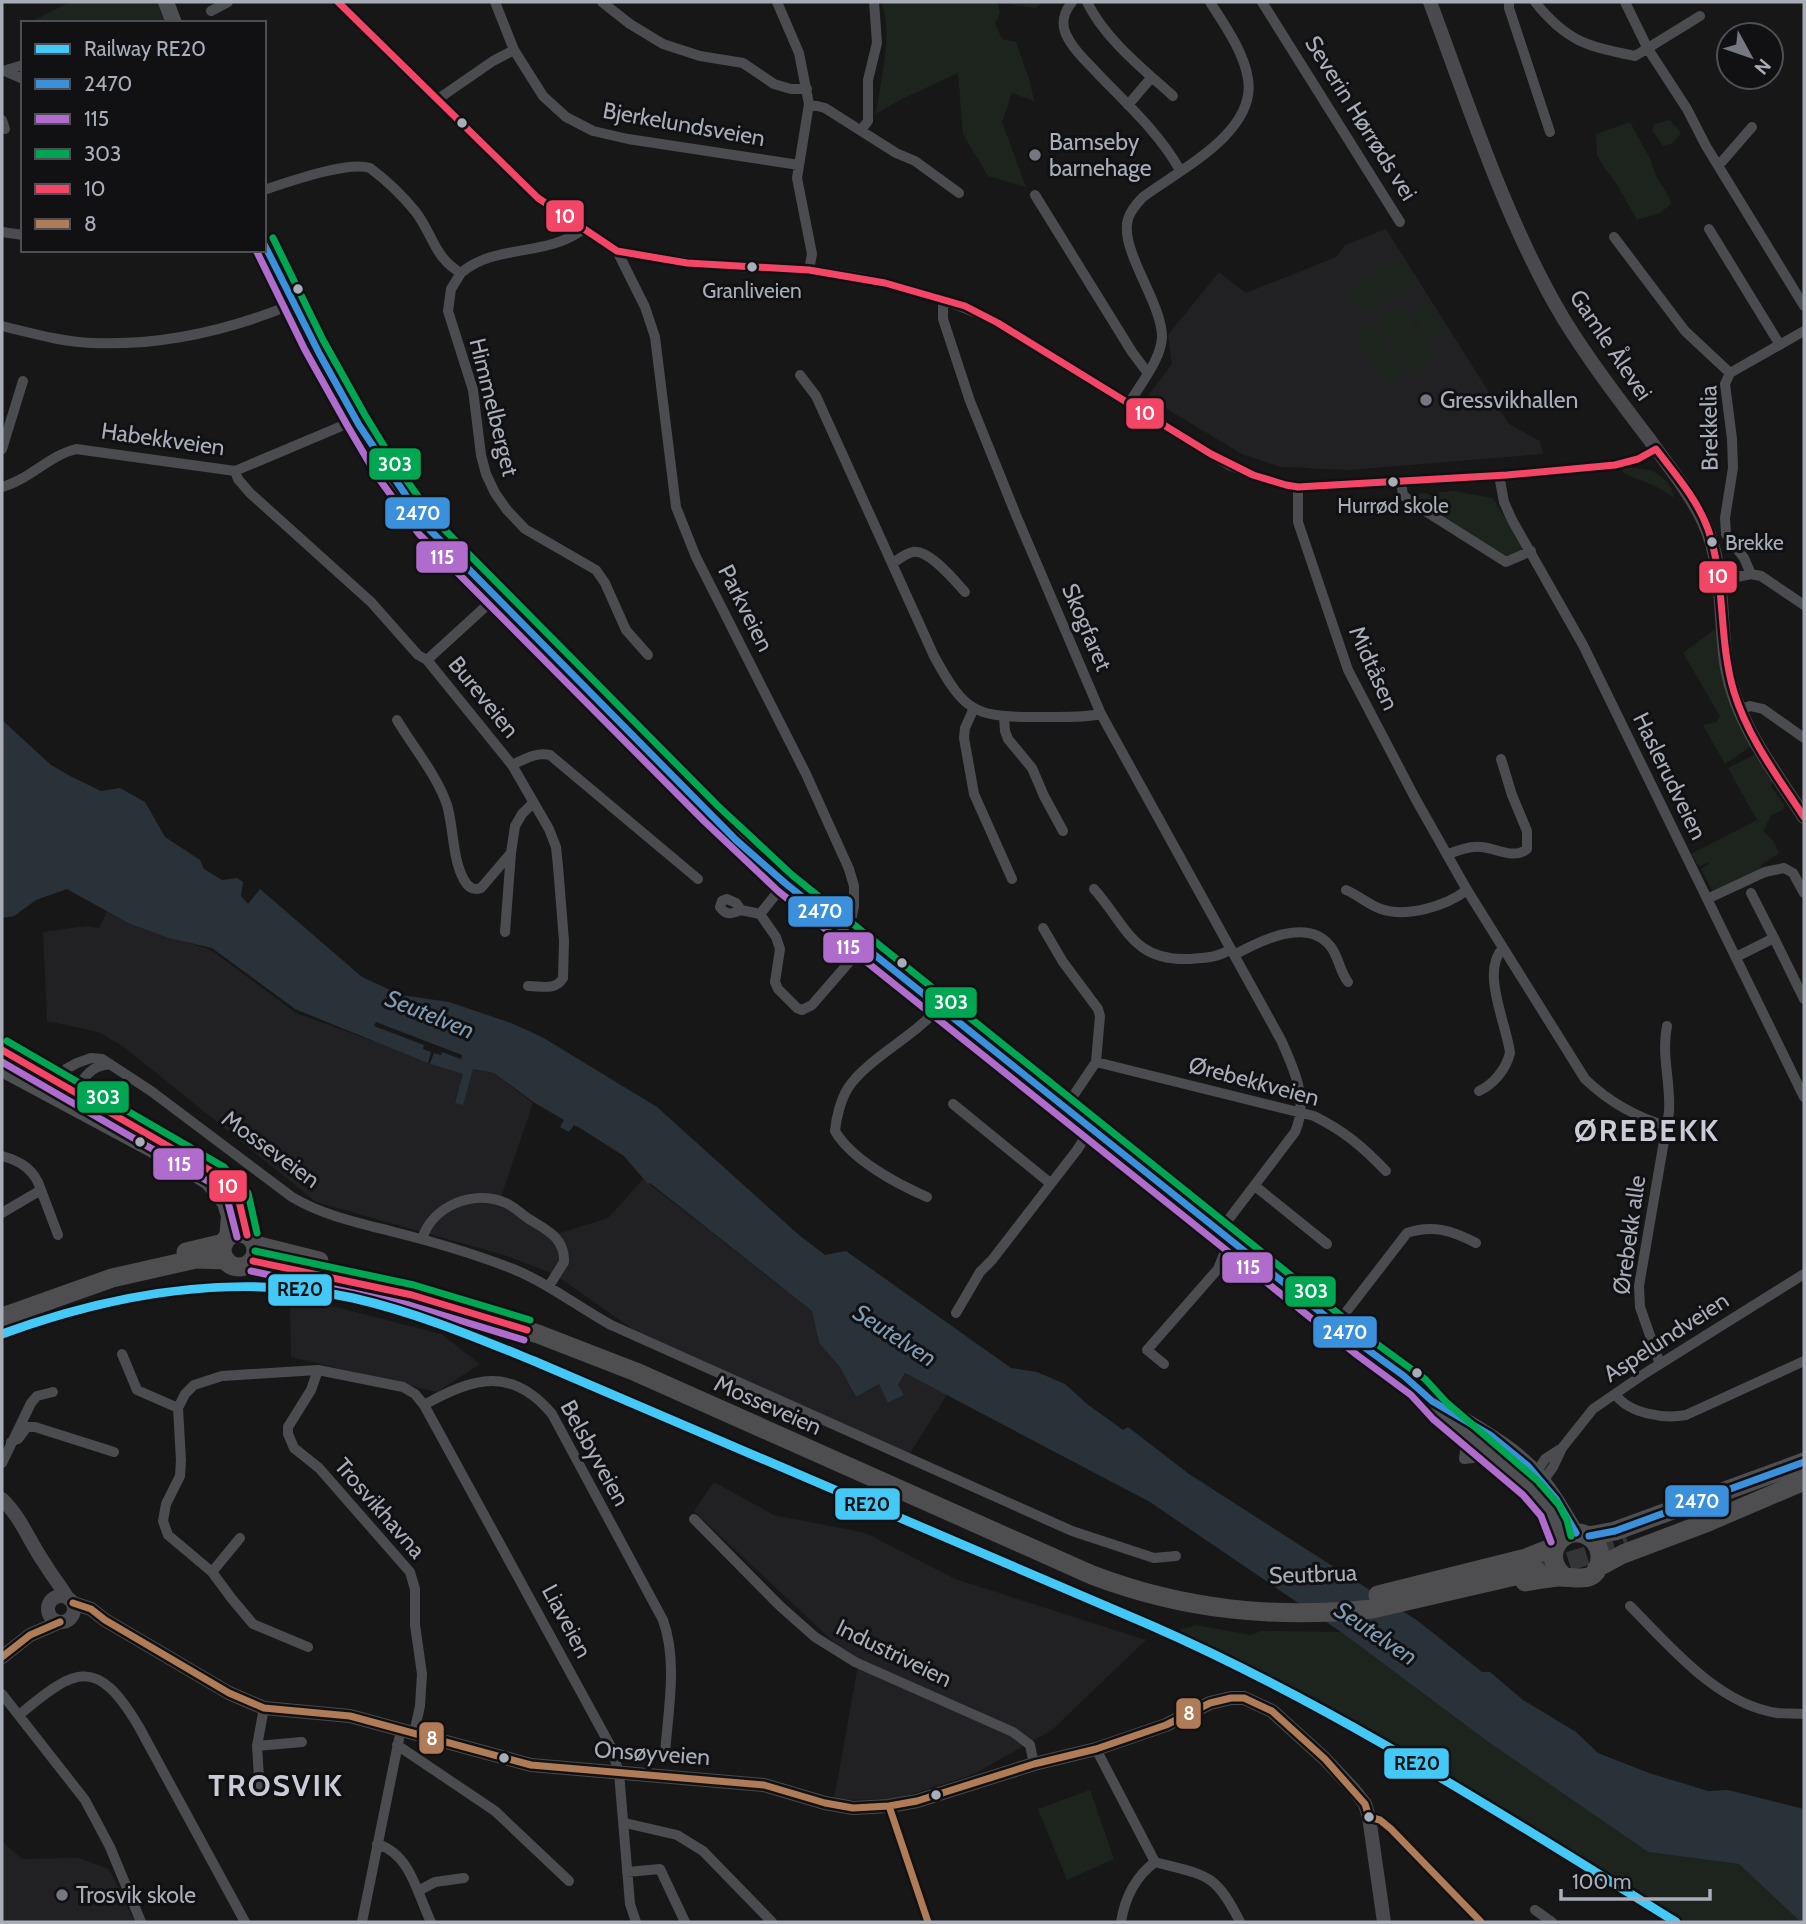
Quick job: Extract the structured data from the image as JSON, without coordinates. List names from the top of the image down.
{
  "streets": {
    "highway": ["Mosseveien", "Seutbrua"],
    "street": [
      "Severin Hørrøds vei",
      "Bjerkelundsveien",
      "Gamle Ålevei",
      "Himmelberget",
      "Brekkelia",
      "Habekkveien",
      "Parkveien",
      "Skogfaret",
      "Midtåsen",
      "Bureveien",
      "Haslerudveien",
      "Ørebekkveien",
      "Ørebekk alle",
      "Aspelundveien",
      "Belsbyveien",
      "Trosvikhavna",
      "Liaveien",
      "Industriveien",
      "Onsøyveien"
    ]
  },
  "crossings": [
    ["Habekkveien", "Bureveien"],
    ["Skogfaret", "Ørebekkveien"],
    ["Midtåsen", "Ørebekk alle"],
    ["Mosseveien", "Seutbrua"],
    ["Ørebekk alle", "Aspelundveien"],
    ["Belsbyveien", "Liaveien"],
    ["Trosvikhavna", "Onsøyveien"],
    ["Liaveien", "Onsøyveien"],
    ["Industriveien", "Onsøyveien"]
  ],
  "districts": ["ØREBEKK", "TROSVIK"],
  "water": ["Seutelven"],
  "places": [
    "Bamseby barnehage",
    "Granliveien",
    "Gressvikhallen",
    "Hurrød skole",
    "Brekke",
    "Trosvik skole"
  ],
  "lines": [
    "transit line 10",
    "transit line 303",
    "transit line 2470",
    "transit line 115",
    "rail line RE20",
    "transit line 8"
  ],
  "legend": [
    "Railway RE20",
    "2470",
    "115",
    "303",
    "10",
    "8"
  ],
  "scale_bar": "100 m",
  "north": "bottom right"
}
